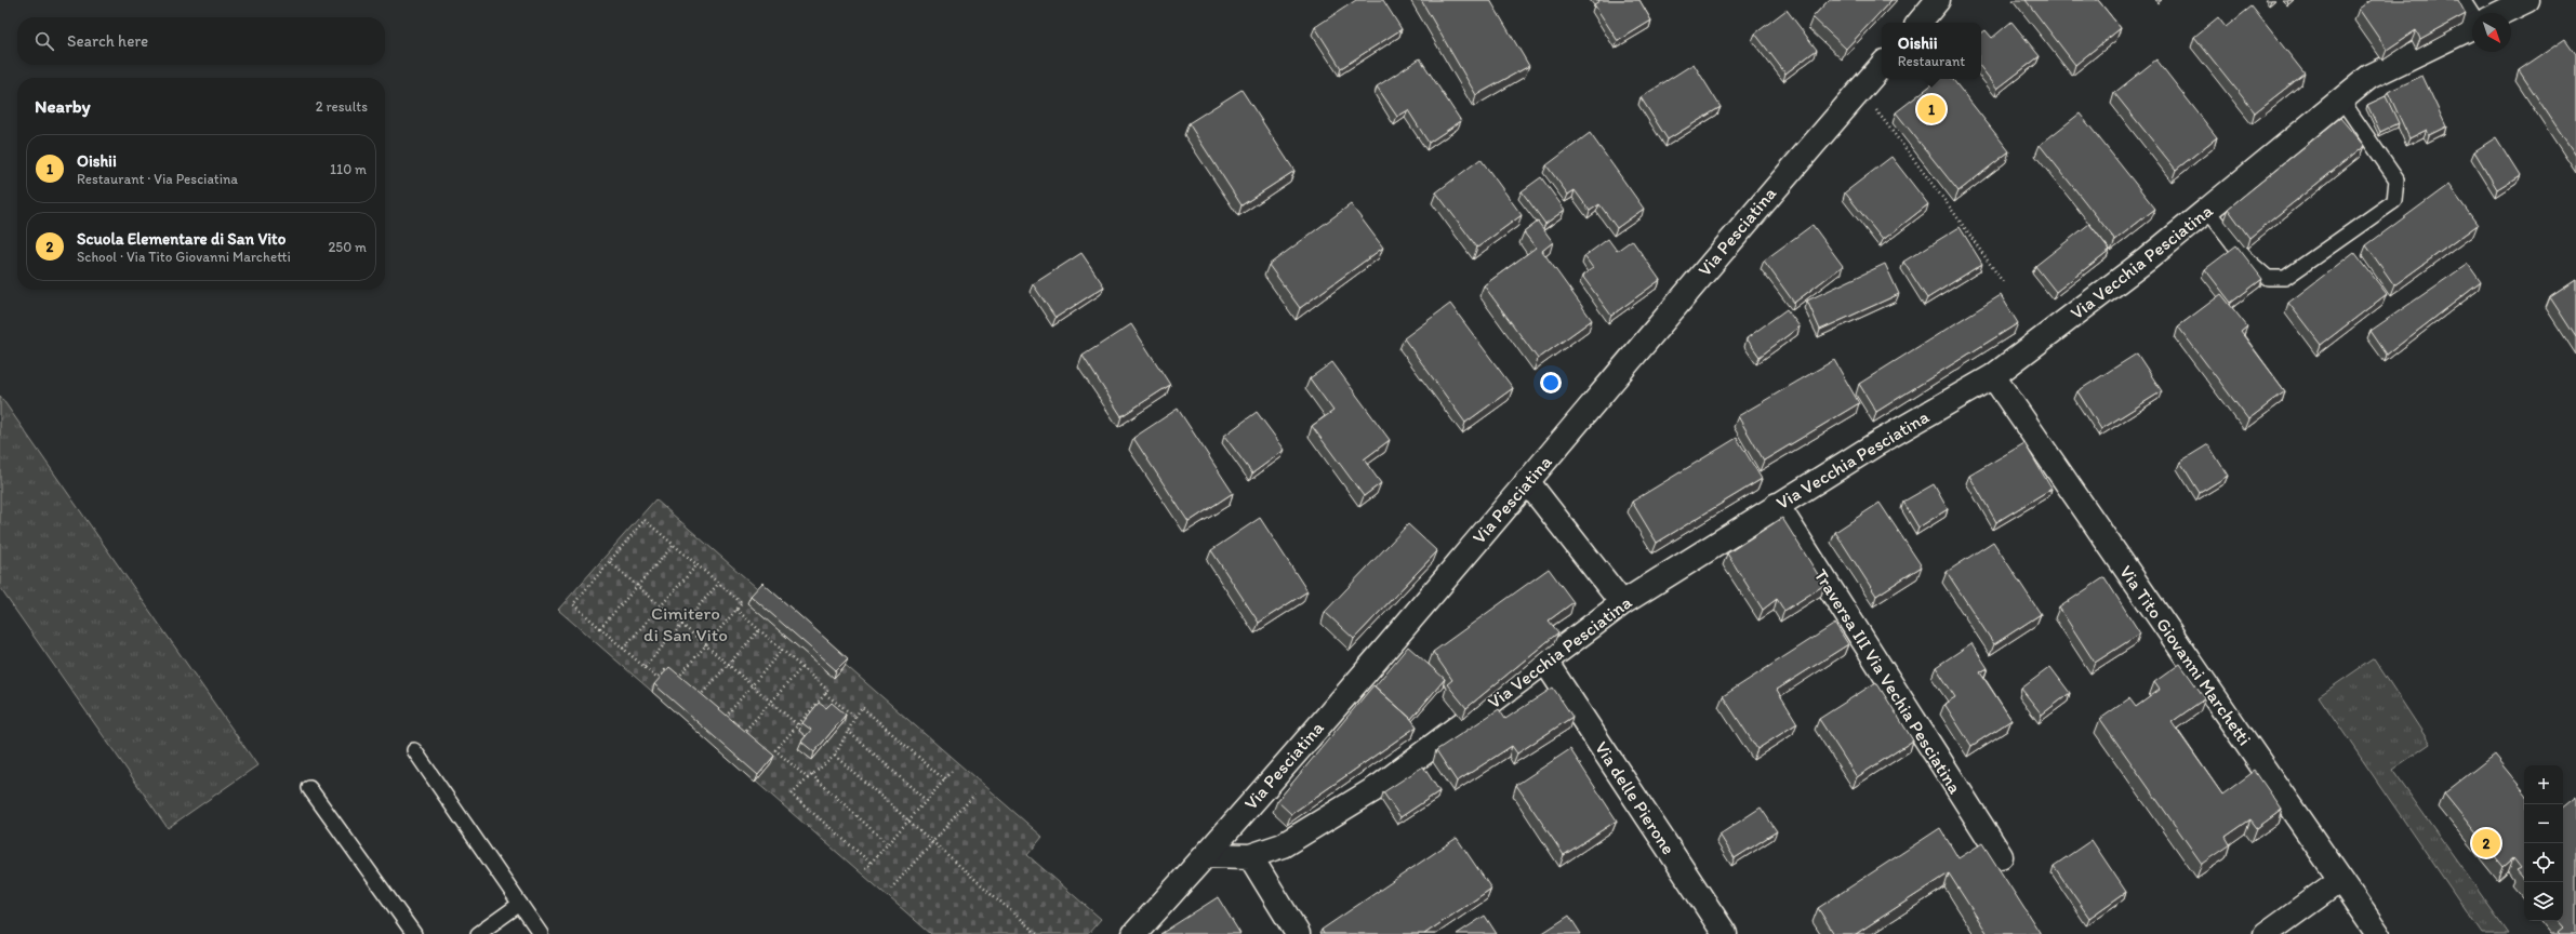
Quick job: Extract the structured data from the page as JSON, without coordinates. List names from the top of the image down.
{
  "streets": {
    "street": [
      "Via Pesciatina",
      "Via Vecchia Pesciatina",
      "Via Tito Giovanni Marchetti",
      "Traversa III Via Vechia Pesciatina",
      "Via delle Pierone"
    ]
  },
  "crossings": [
    ["Via Pesciatina", "Via Vecchia Pesciatina"],
    ["Via Vecchia Pesciatina", "Via Tito Giovanni Marchetti"],
    ["Via Vecchia Pesciatina", "Traversa III Via Vechia Pesciatina"],
    ["Via Vecchia Pesciatina", "Via delle Pierone"]
  ],
  "parks": ["Cimitero di San Vito"],
  "north": "bottom right",
  "page": {
    "search": "Search here",
    "popup": ["Oishii", "Restaurant"],
    "heading": ["Nearby", "2 results"],
    "pins": ["1", "2"],
    "list": [
      {
        "mark": "1",
        "name": "Oishii",
        "note": "Restaurant · Via Pesciatina",
        "value": "110 m"
      },
      {
        "mark": "2",
        "name": "Scuola Elementare di San Vito",
        "note": "School · Via Tito Giovanni Marchetti",
        "value": "250 m"
      }
    ],
    "map_buttons": ["+", "−"]
  }
}
